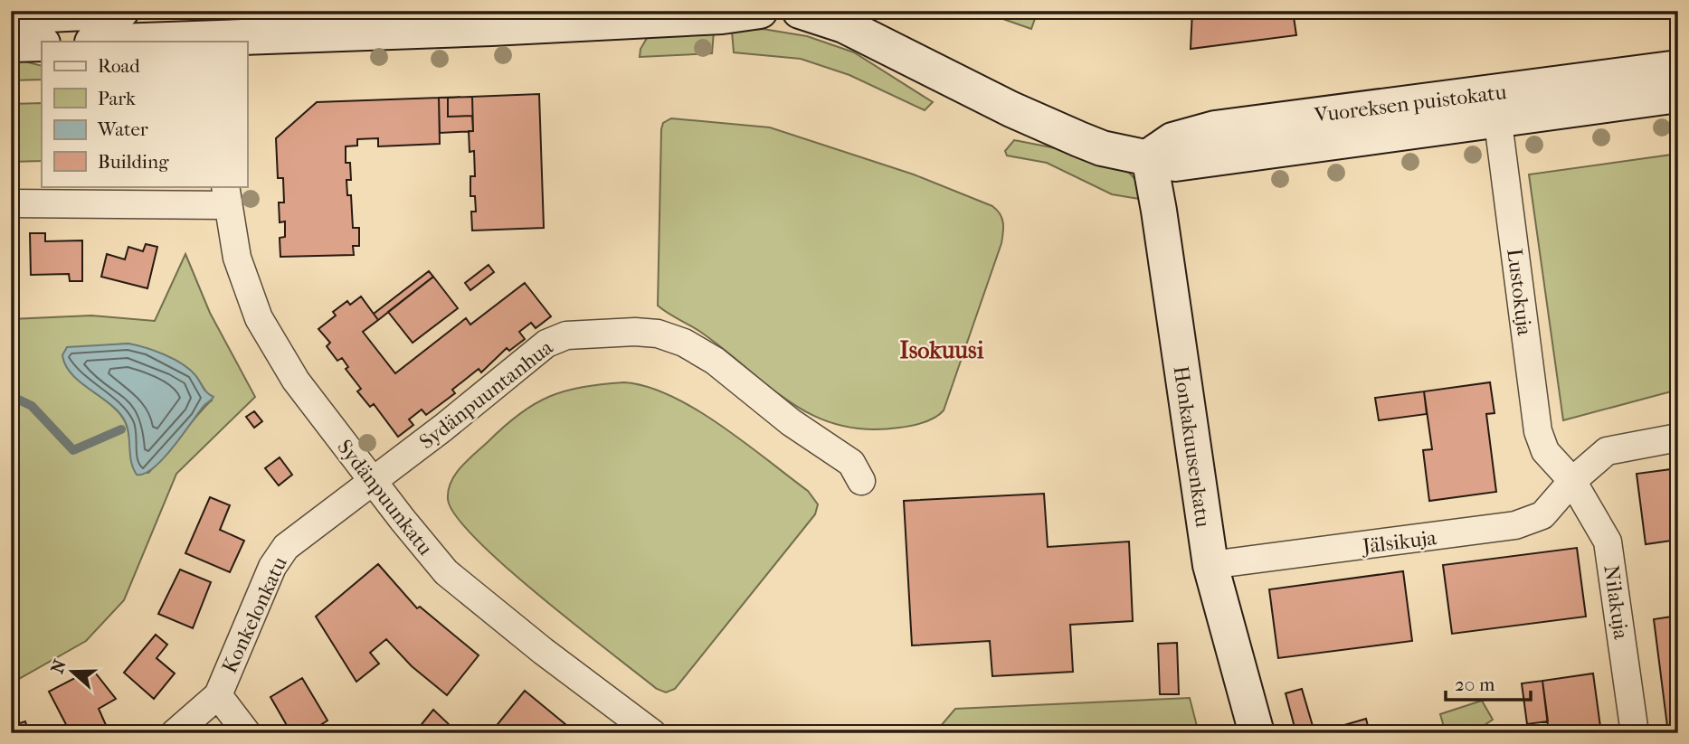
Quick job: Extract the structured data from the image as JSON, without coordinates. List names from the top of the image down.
{
  "streets": {
    "main road": ["Vuoreksen puistokatu", "Honkakuusenkatu"],
    "street": [
      "Lustokuja",
      "Sydänpuuntanhua",
      "Sydänpuunkatu",
      "Jälsikuja",
      "Nilakuja",
      "Konkelonkatu"
    ]
  },
  "crossings": [
    ["Vuoreksen puistokatu", "Lustokuja"],
    ["Vuoreksen puistokatu", "Honkakuusenkatu"],
    ["Lustokuja", "Jälsikuja"],
    ["Lustokuja", "Nilakuja"],
    ["Sydänpuuntanhua", "Sydänpuunkatu"],
    ["Sydänpuuntanhua", "Konkelonkatu"],
    ["Honkakuusenkatu", "Jälsikuja"],
    ["Sydänpuunkatu", "Konkelonkatu"],
    ["Jälsikuja", "Nilakuja"]
  ],
  "districts": ["Isokuusi"],
  "legend": [
    "Road",
    "Park",
    "Water",
    "Building"
  ],
  "scale_bar": "20 m",
  "north": "left"
}
